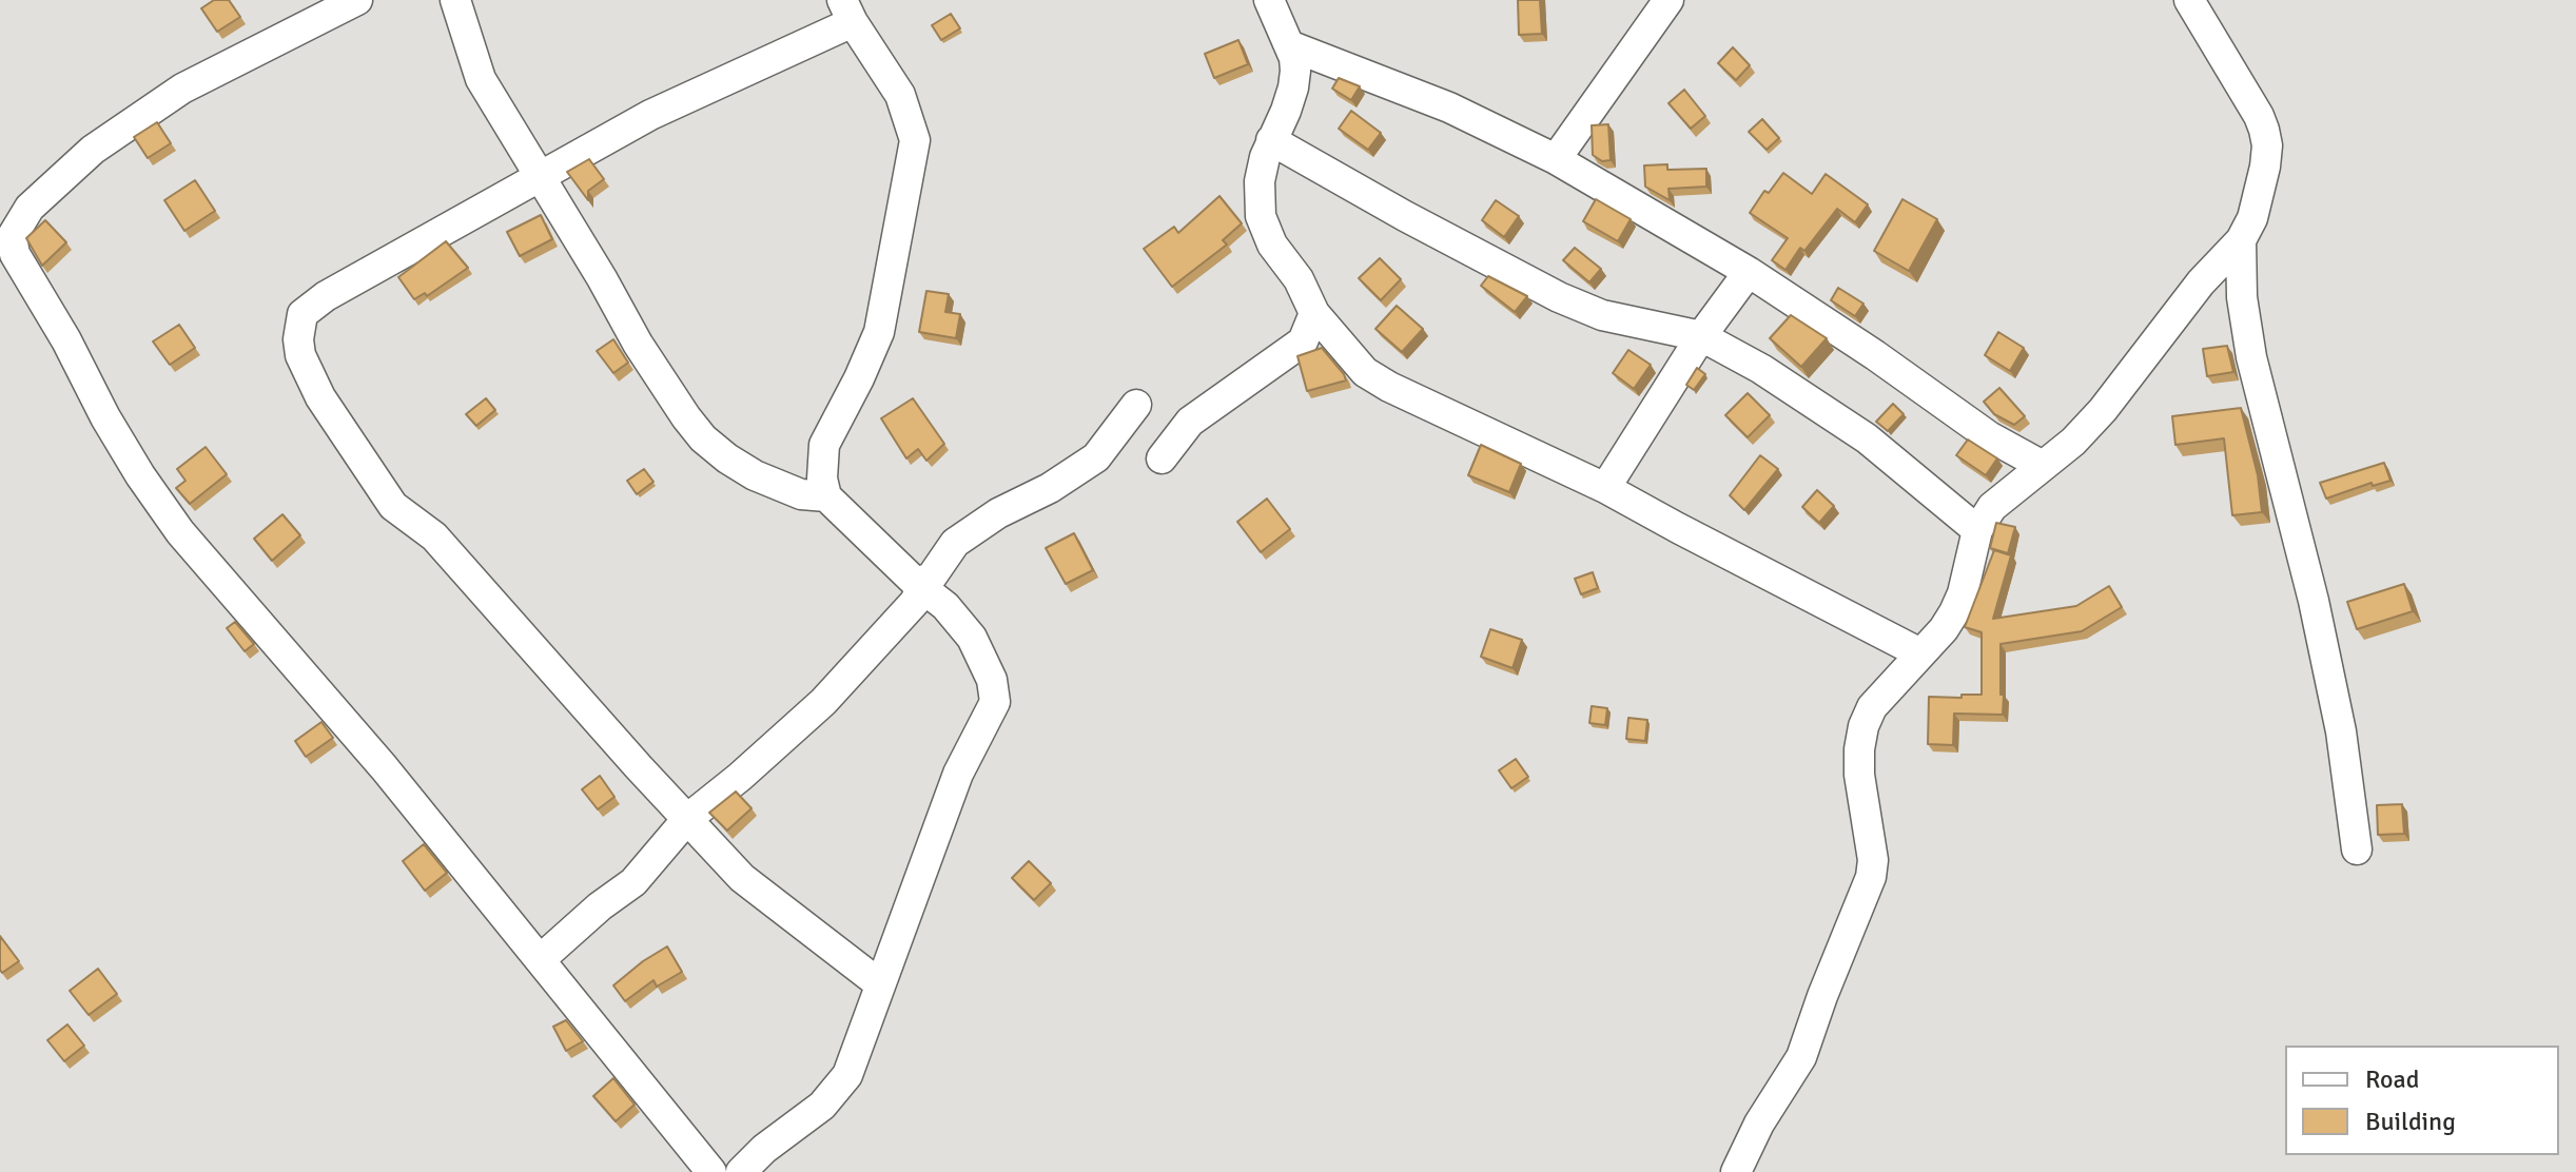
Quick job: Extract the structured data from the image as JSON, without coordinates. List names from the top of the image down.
{
  "legend": ["Road", "Building"]
}
